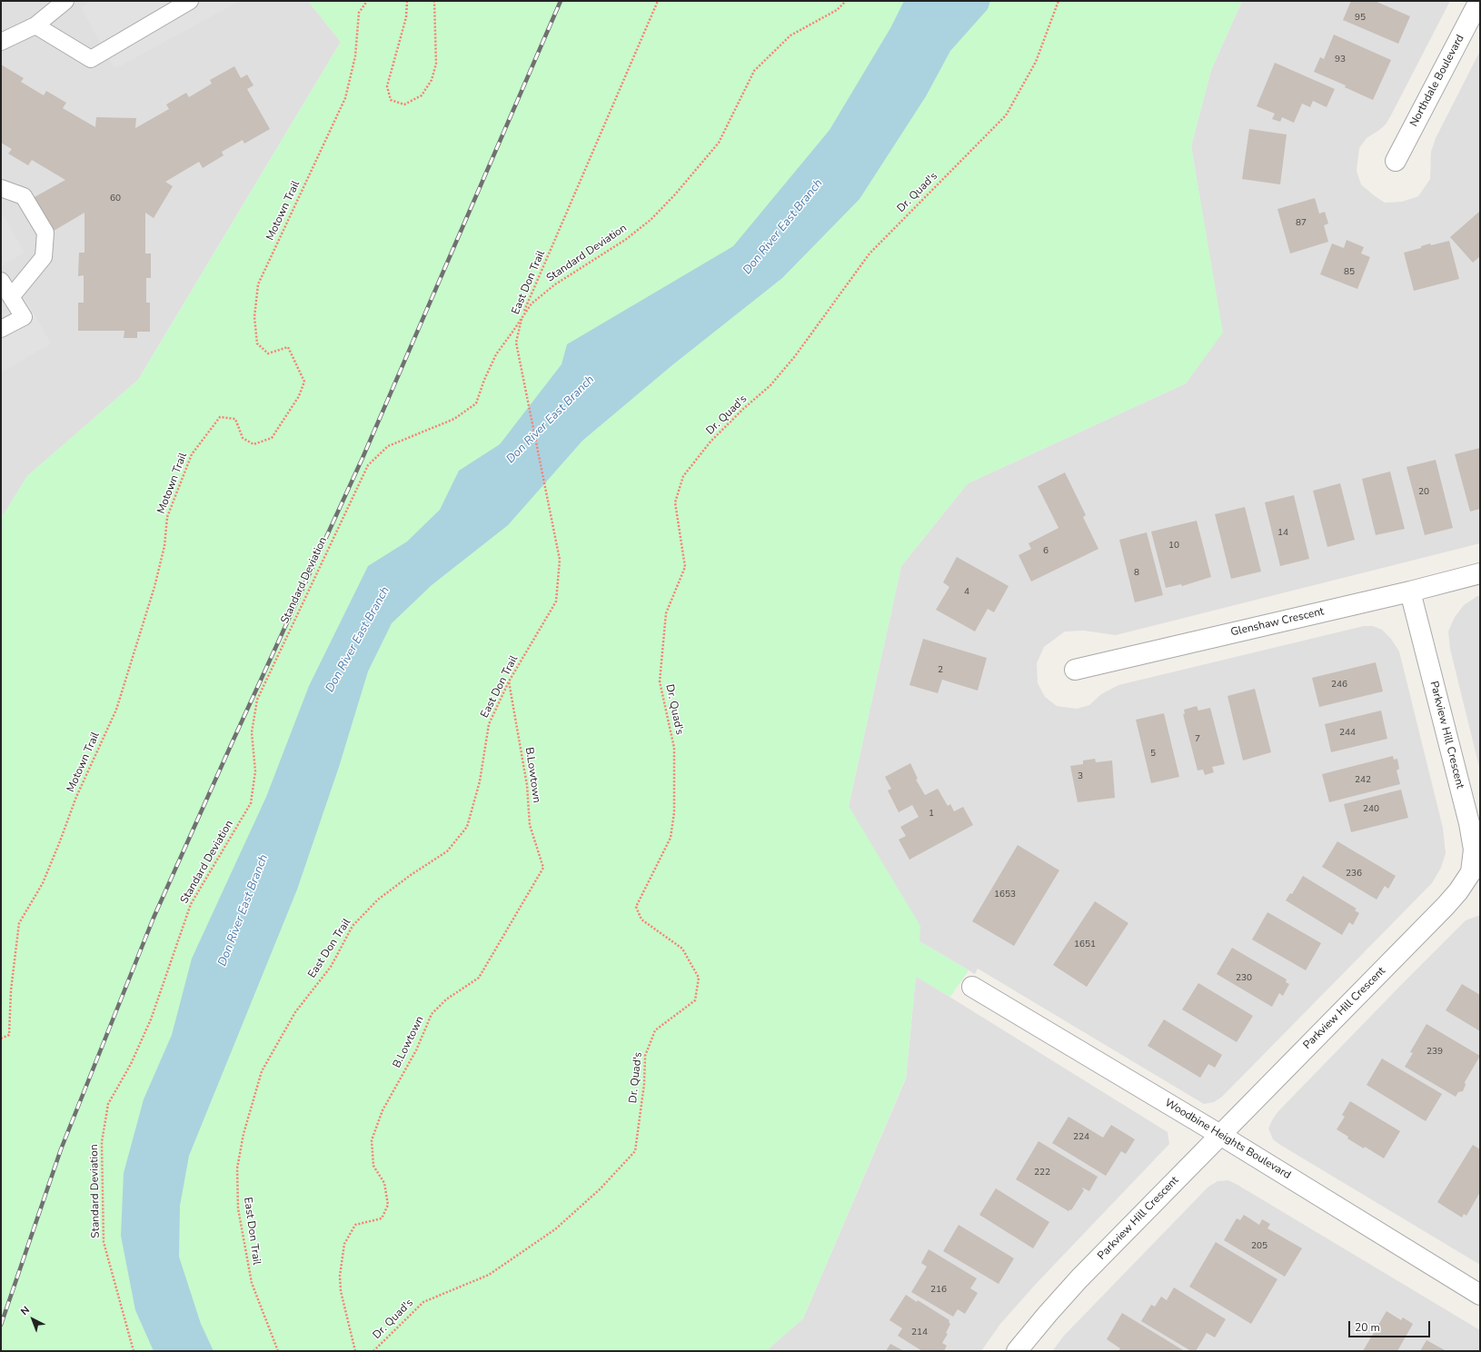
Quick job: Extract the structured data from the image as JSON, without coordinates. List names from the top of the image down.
{
  "streets": {
    "street": [
      "Northdale Boulevard",
      "Glenshaw Crescent",
      "Parkview Hill Crescent",
      "Woodbine Heights Boulevard"
    ],
    "path": [
      "Dr. Quad's",
      "Motown Trail",
      "Standard Deviation",
      "East Don Trail",
      "B.Lowtown"
    ]
  },
  "crossings": [
    ["Standard Deviation", "East Don Trail"],
    ["East Don Trail", "B.Lowtown"],
    ["Glenshaw Crescent", "Parkview Hill Crescent"],
    ["Parkview Hill Crescent", "Woodbine Heights Boulevard"]
  ],
  "water": ["Don River East Branch"],
  "house_numbers": [
    "95",
    "93",
    "60",
    "87",
    "85",
    "20",
    "14",
    "10",
    "6",
    "8",
    "4",
    "2",
    "246",
    "244",
    "7",
    "5",
    "3",
    "242",
    "240",
    "1",
    "236",
    "1653",
    "1651",
    "230",
    "239",
    "224",
    "222",
    "205",
    "216",
    "214"
  ],
  "scale_bar": "20 m",
  "north": "top left"
}
